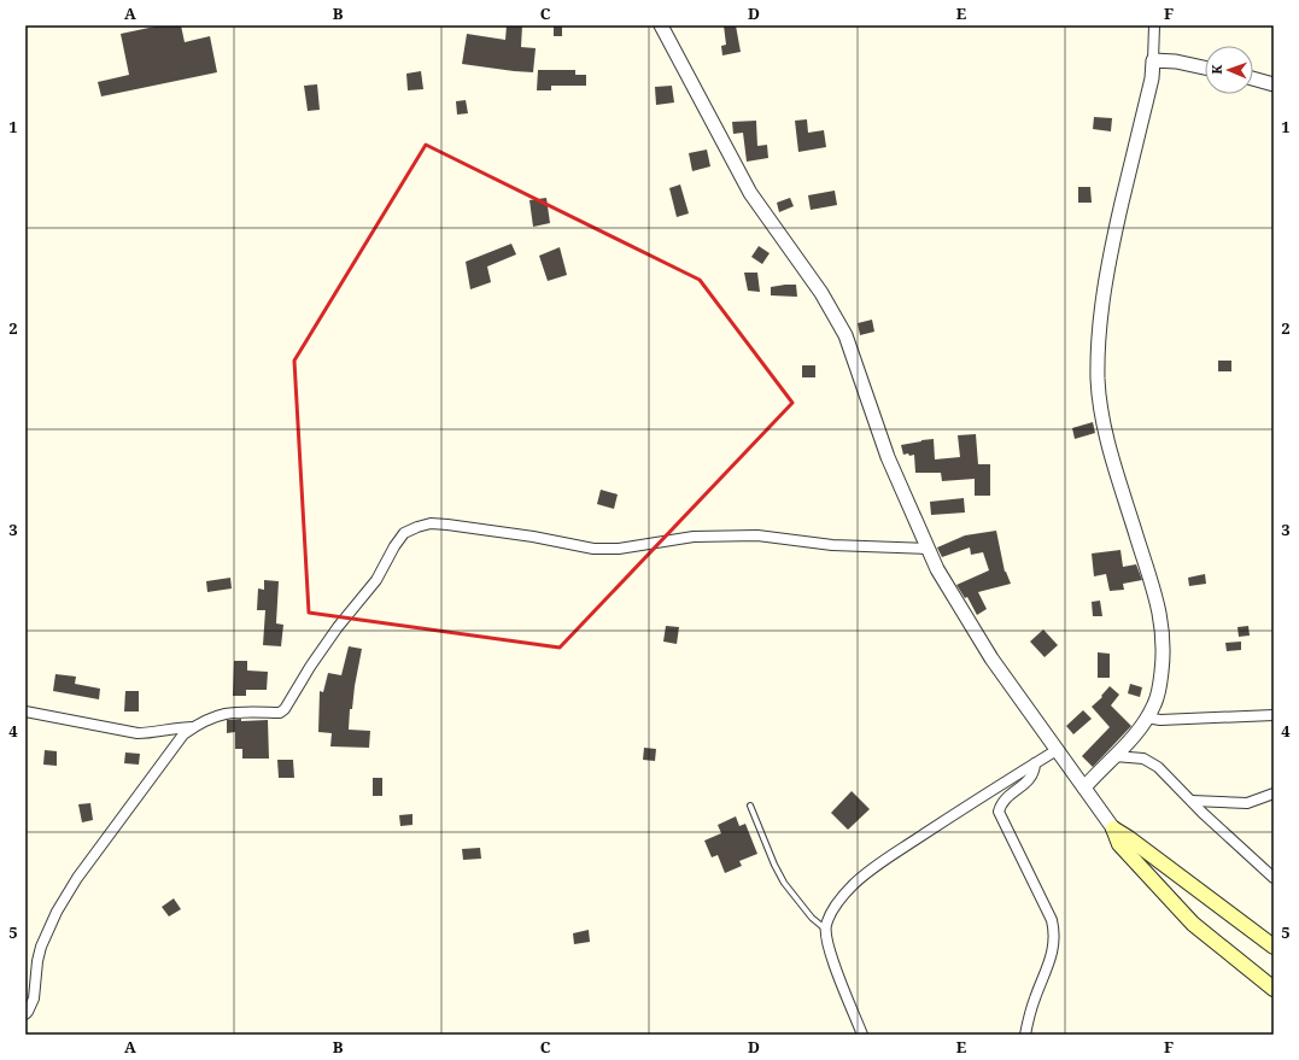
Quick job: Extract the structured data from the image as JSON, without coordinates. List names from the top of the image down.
{
  "north": "left",
  "grid": {
    "columns": [
      "A",
      "B",
      "C",
      "D",
      "E",
      "F"
    ],
    "rows": [
      "1",
      "2",
      "3",
      "4",
      "5"
    ]
  }
}
